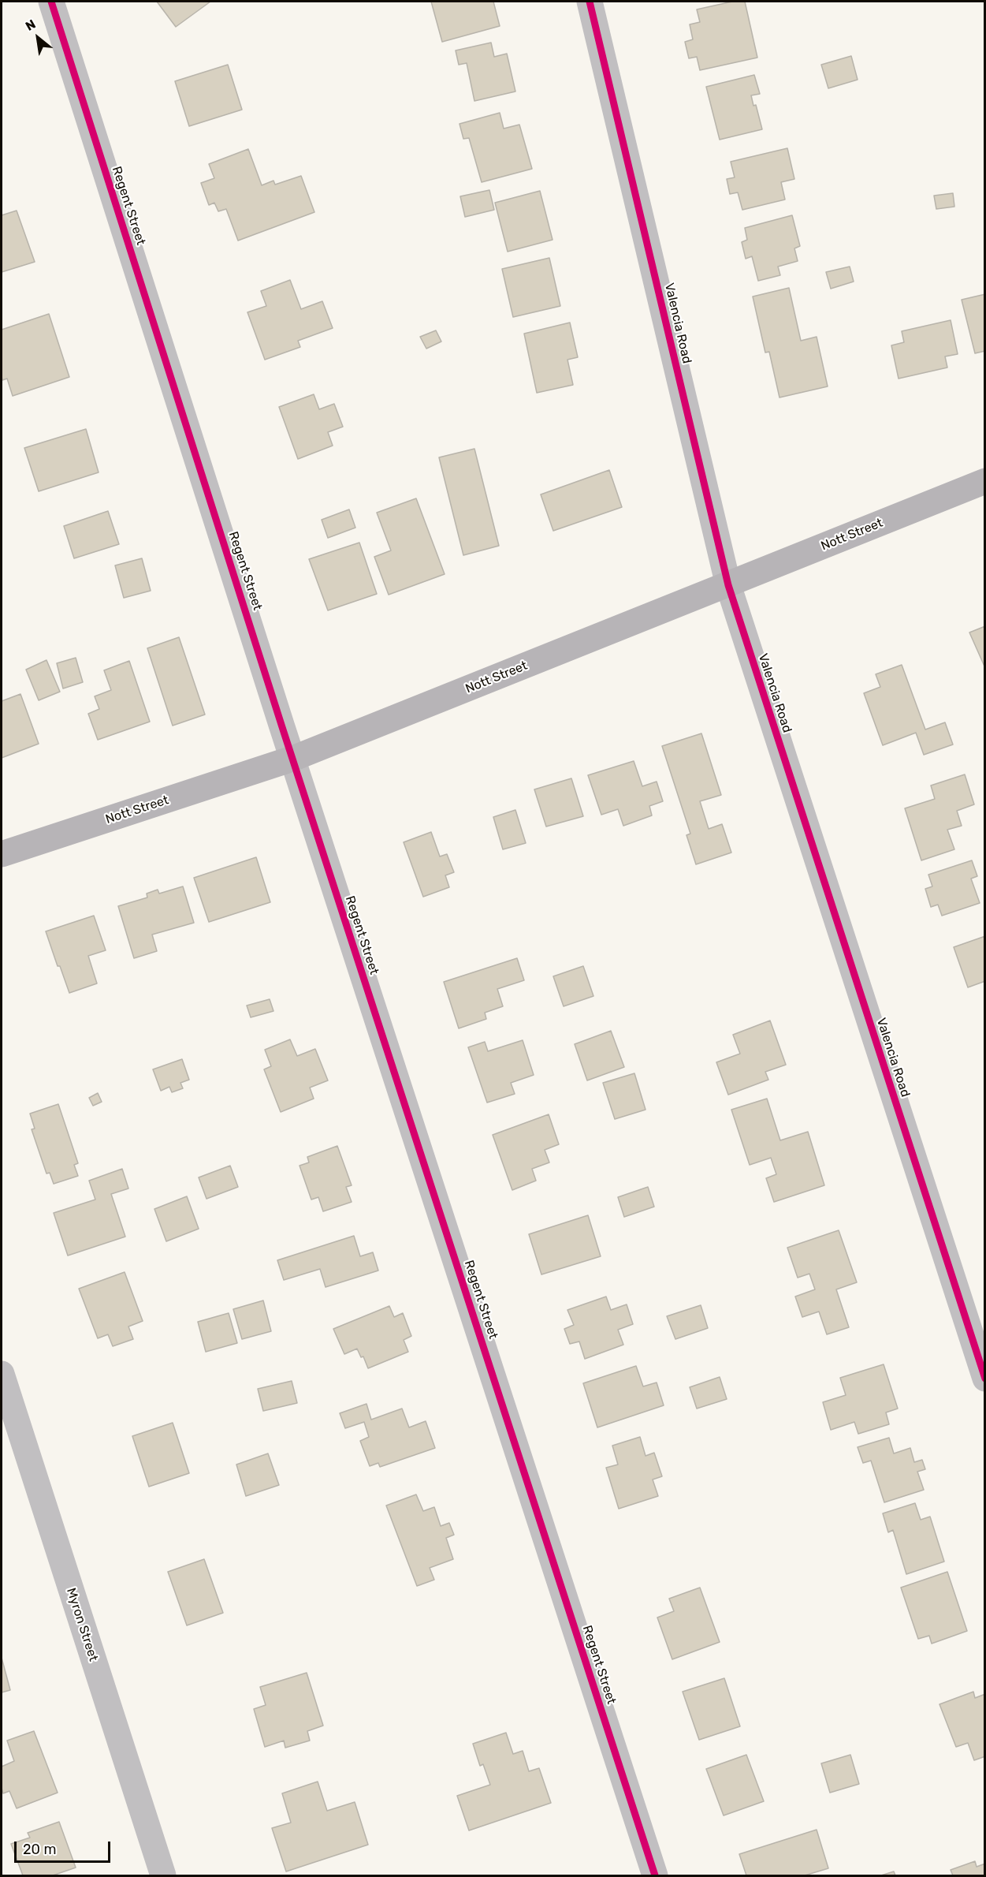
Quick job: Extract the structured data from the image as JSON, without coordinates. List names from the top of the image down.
{
  "streets": {
    "main road": ["Nott Street"],
    "street": ["Regent Street", "Valencia Road", "Myron Street"]
  },
  "crossings": [
    ["Regent Street", "Nott Street"],
    ["Valencia Road", "Nott Street"]
  ],
  "scale_bar": "20 m",
  "north": "top left"
}
